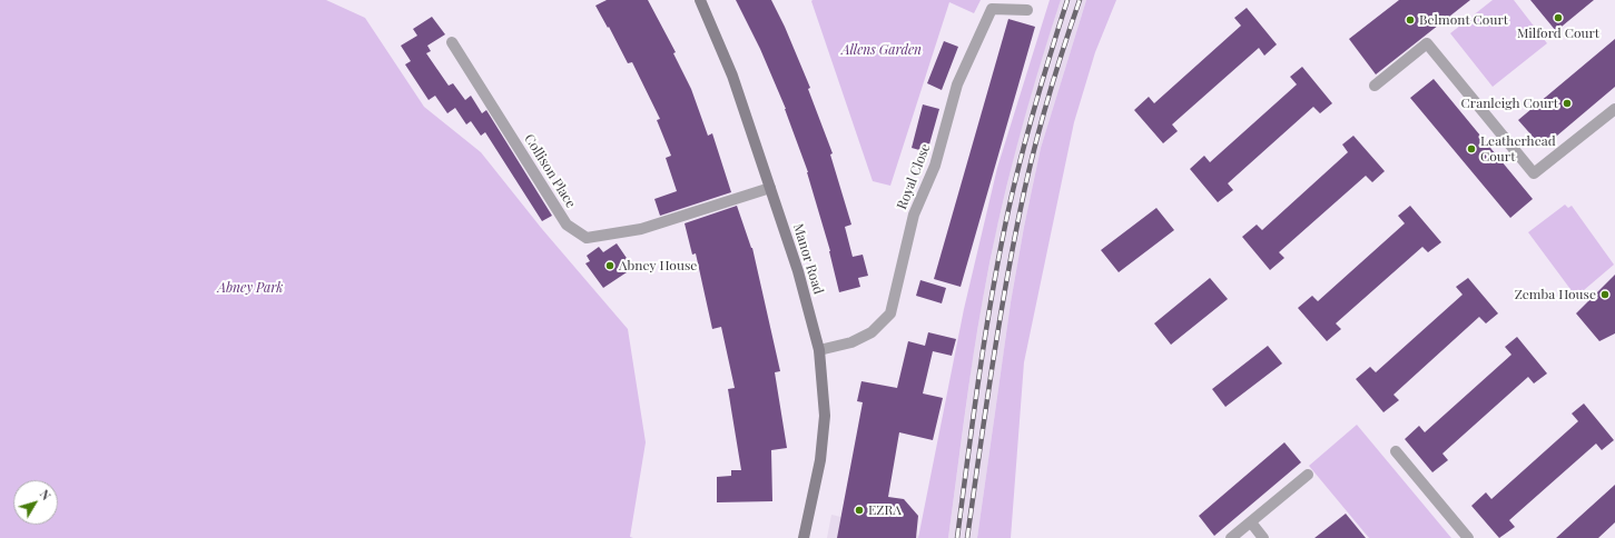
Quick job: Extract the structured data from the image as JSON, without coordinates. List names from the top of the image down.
{
  "streets": {
    "main road": ["Manor Road"],
    "street": ["Collison Place", "Royal Close"]
  },
  "crossings": [
    ["Collison Place", "Manor Road"],
    ["Royal Close", "Manor Road"]
  ],
  "parks": ["Allens Garden", "Abney Park"],
  "places": [
    "Milford Court",
    "Belmont Court",
    "Cranleigh Court",
    "Leatherhead Court",
    "Abney House",
    "Zemba House",
    "EZRA"
  ],
  "north": "top right"
}
